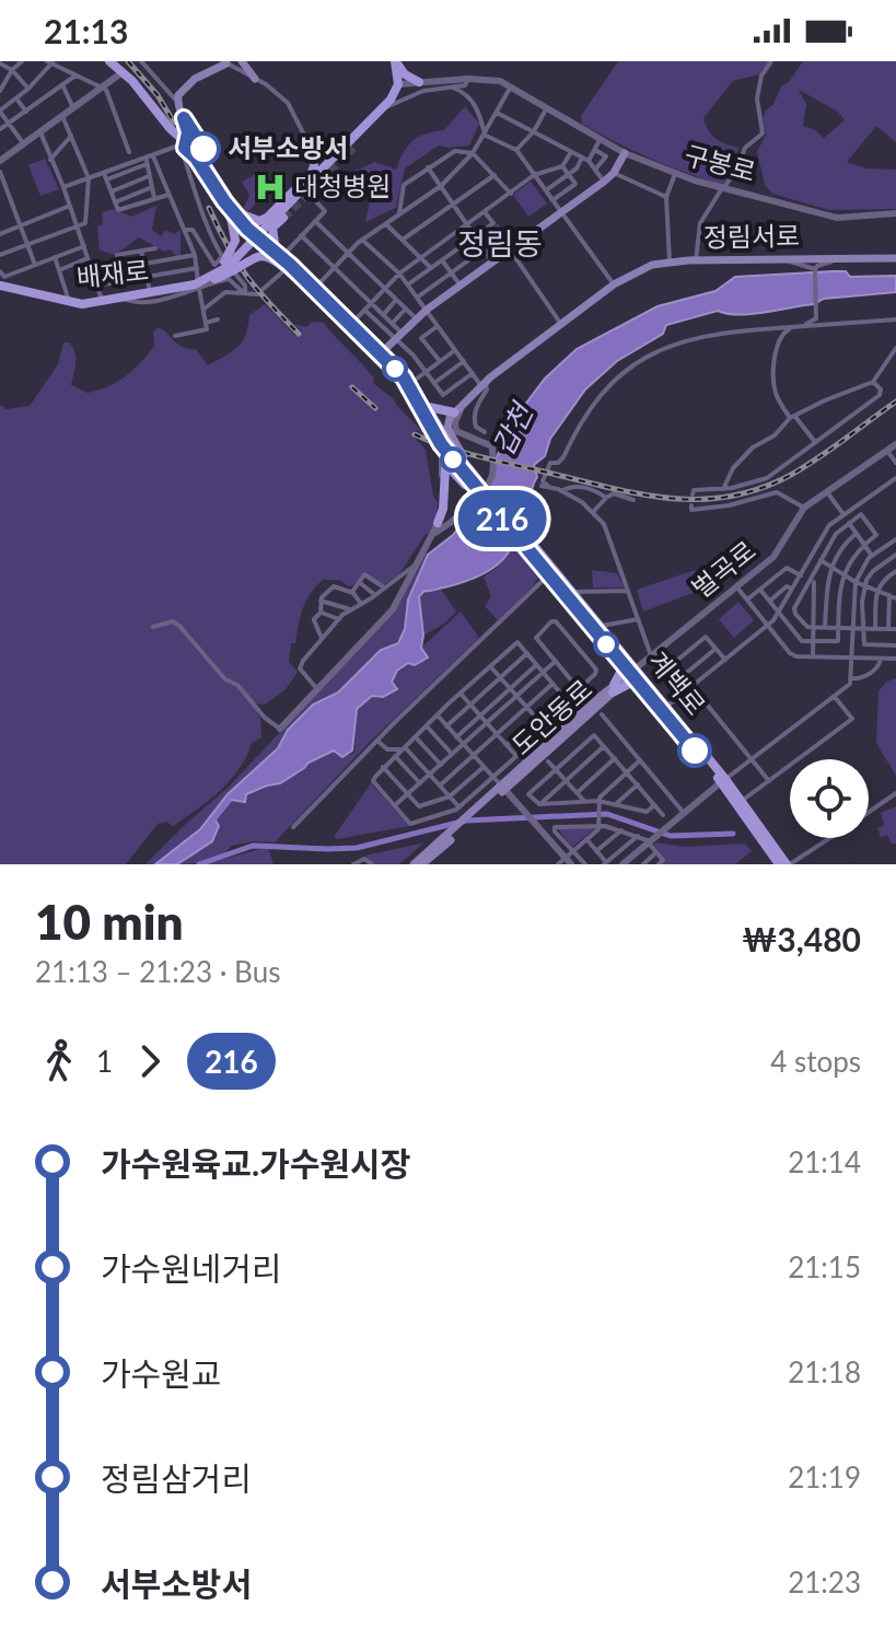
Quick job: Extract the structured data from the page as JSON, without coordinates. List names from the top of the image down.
{
  "streets": {
    "main road": [
      "정림서로",
      "배재로",
      "계백로",
      "도안동로"
    ],
    "street": ["구봉로", "벌곡로"]
  },
  "crossings": [
    ["벌곡로", "계백로"],
    ["벌곡로", "도안동로"],
    ["계백로", "도안동로"]
  ],
  "districts": ["정림동"],
  "water": ["갑천"],
  "places": {
    "other": ["서부소방서"],
    "hospital": ["대청병원"]
  },
  "lines": ["bus line 216"],
  "page": {
    "status": "21:13",
    "on_map": "216",
    "heading": ["10 min", "21:13 – 21:23 · Bus", "₩3,480"],
    "legs": ["1", "216", "4 stops"],
    "list": [
      {
        "name": "가수원육교.가수원시장",
        "value": "21:14"
      },
      {
        "name": "가수원네거리",
        "value": "21:15"
      },
      {
        "name": "가수원교",
        "value": "21:18"
      },
      {
        "name": "정림삼거리",
        "value": "21:19"
      },
      {
        "name": "서부소방서",
        "value": "21:23"
      }
    ]
  }
}
